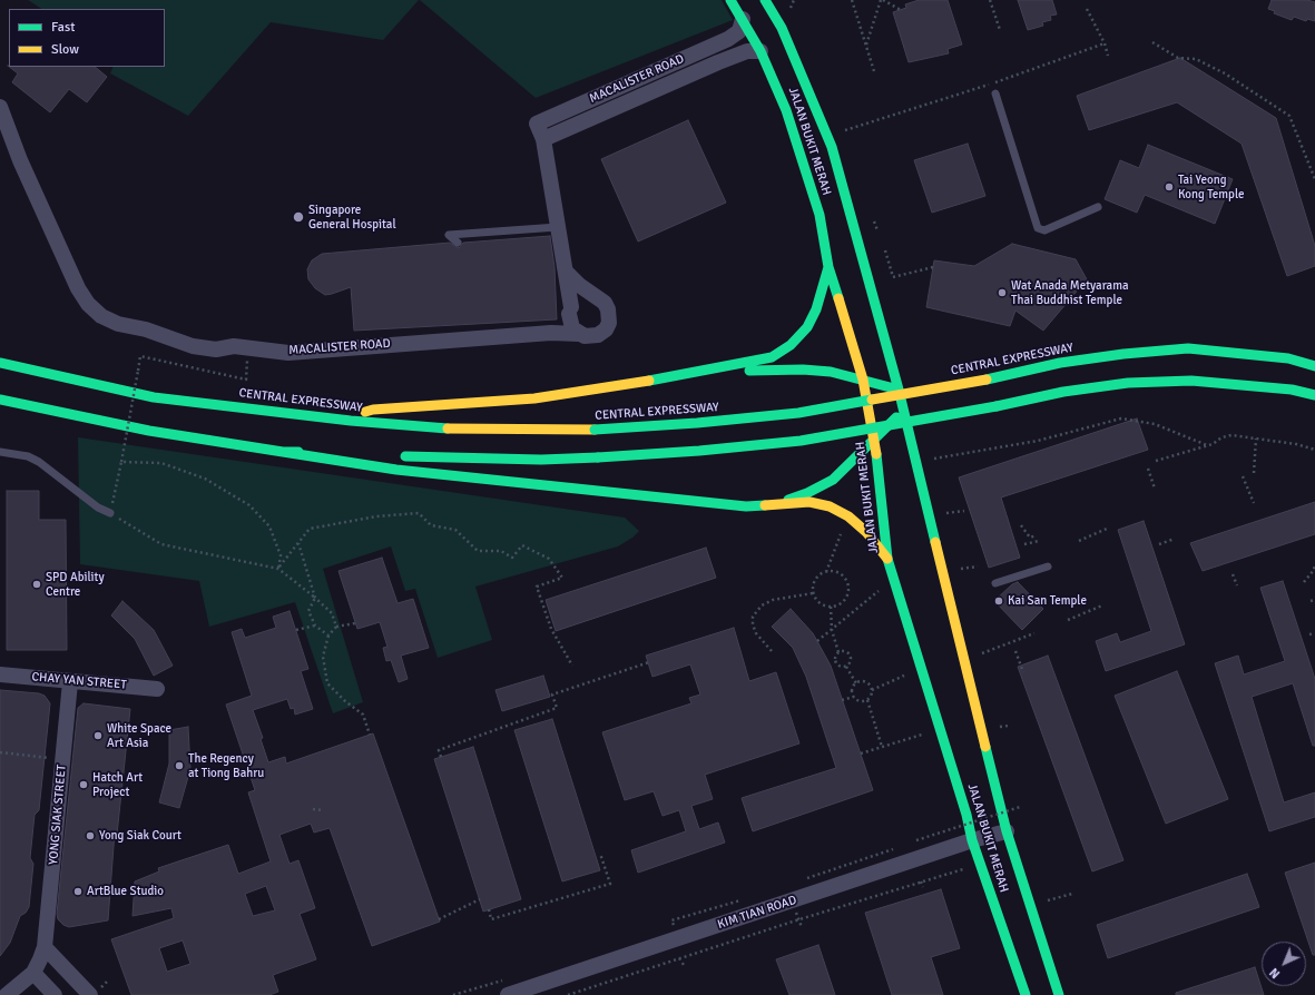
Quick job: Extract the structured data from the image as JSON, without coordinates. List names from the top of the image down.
{
  "streets": {
    "main road": ["JALAN BUKIT MERAH", "CENTRAL EXPRESSWAY"],
    "street": [
      "MACALISTER ROAD",
      "CHAY YAN STREET",
      "YONG SIAK STREET",
      "KIM TIAN ROAD"
    ]
  },
  "crossings": [
    ["MACALISTER ROAD", "JALAN BUKIT MERAH"],
    ["JALAN BUKIT MERAH", "KIM TIAN ROAD"],
    ["CHAY YAN STREET", "YONG SIAK STREET"]
  ],
  "places": [
    "Tai Yeong Kong Temple",
    "Singapore General Hospital",
    "Wat Anada Metyarama Thai Buddhist Temple",
    "SPD Ability Centre",
    "Kai San Temple",
    "White Space Art Asia",
    "The Regency at Tiong Bahru",
    "Hatch Art Project",
    "Yong Siak Court",
    "ArtBlue Studio"
  ],
  "legend": ["Fast", "Slow"],
  "north": "bottom left"
}
